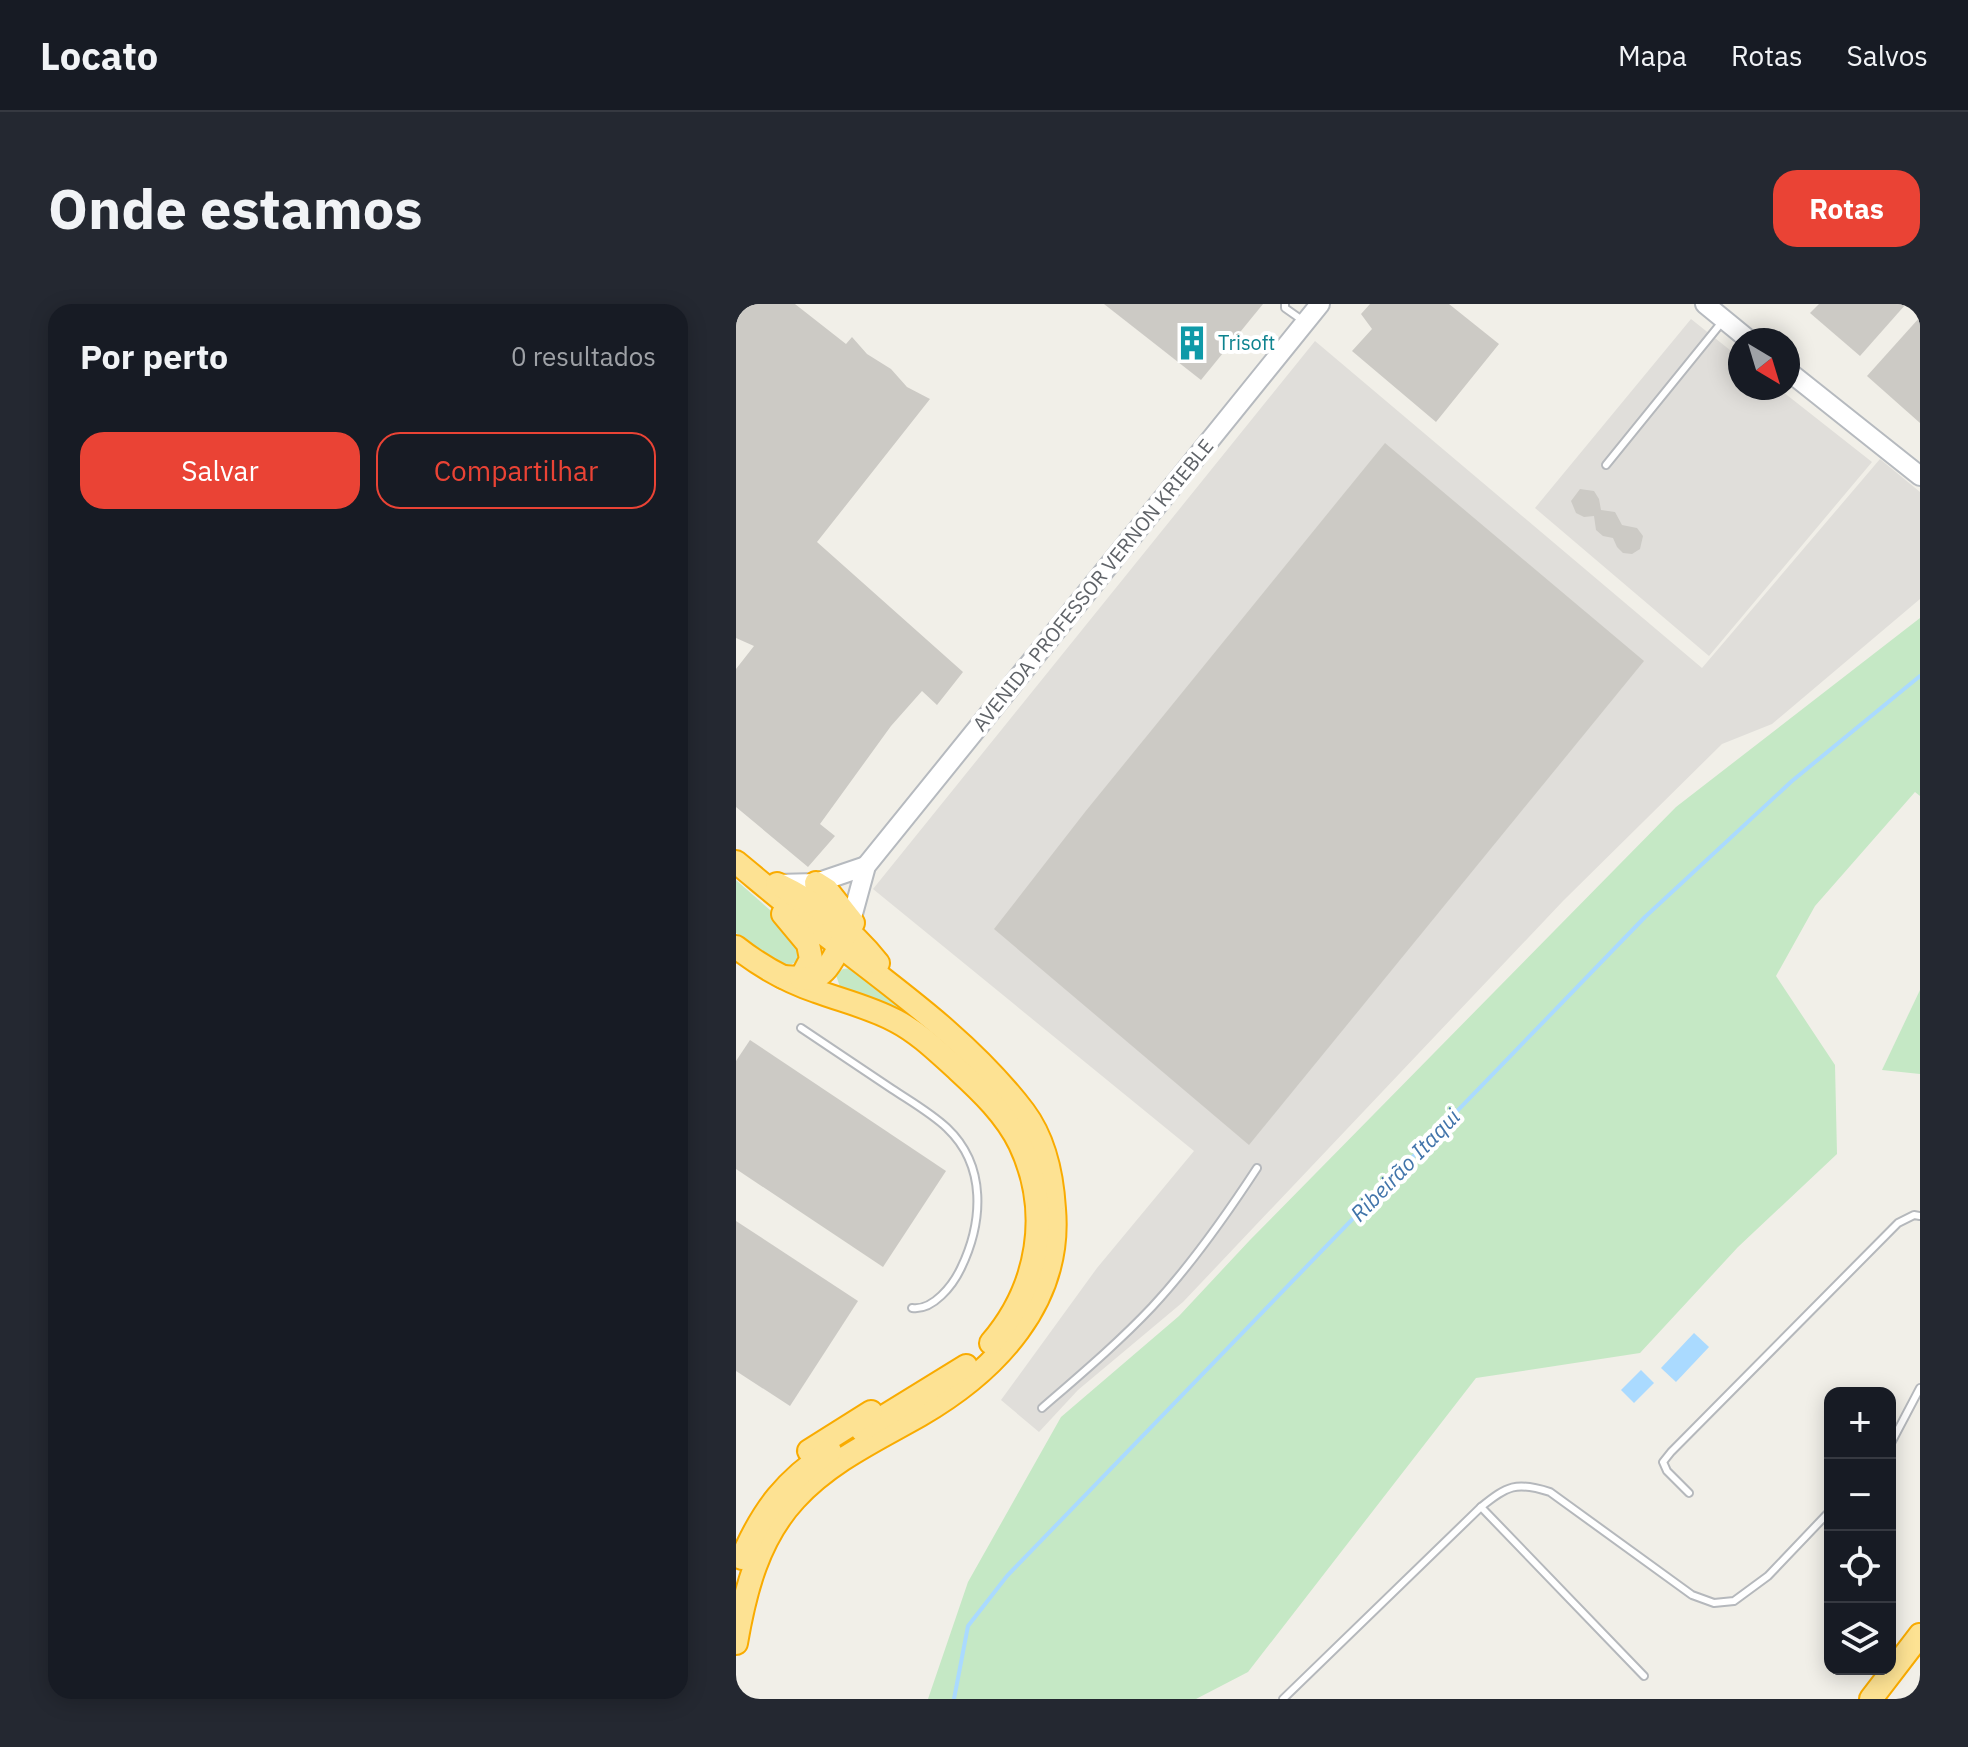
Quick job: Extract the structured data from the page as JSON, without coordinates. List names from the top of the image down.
{
  "streets": {
    "street": ["AVENIDA PROFESSOR VERNON KRIEBLE"]
  },
  "water": ["Ribeirão Itaqui"],
  "places": {
    "building": ["Trisoft"]
  },
  "north": "bottom right",
  "page": {
    "header": "Locato",
    "nav": ["Mapa", "Rotas", "Salvos"],
    "buttons": [
      "Rotas",
      ["Salvar", "Compartilhar"]
    ],
    "title": "Onde estamos",
    "heading": ["Por perto", "0 resultados"],
    "map_buttons": ["+", "−"]
  }
}
